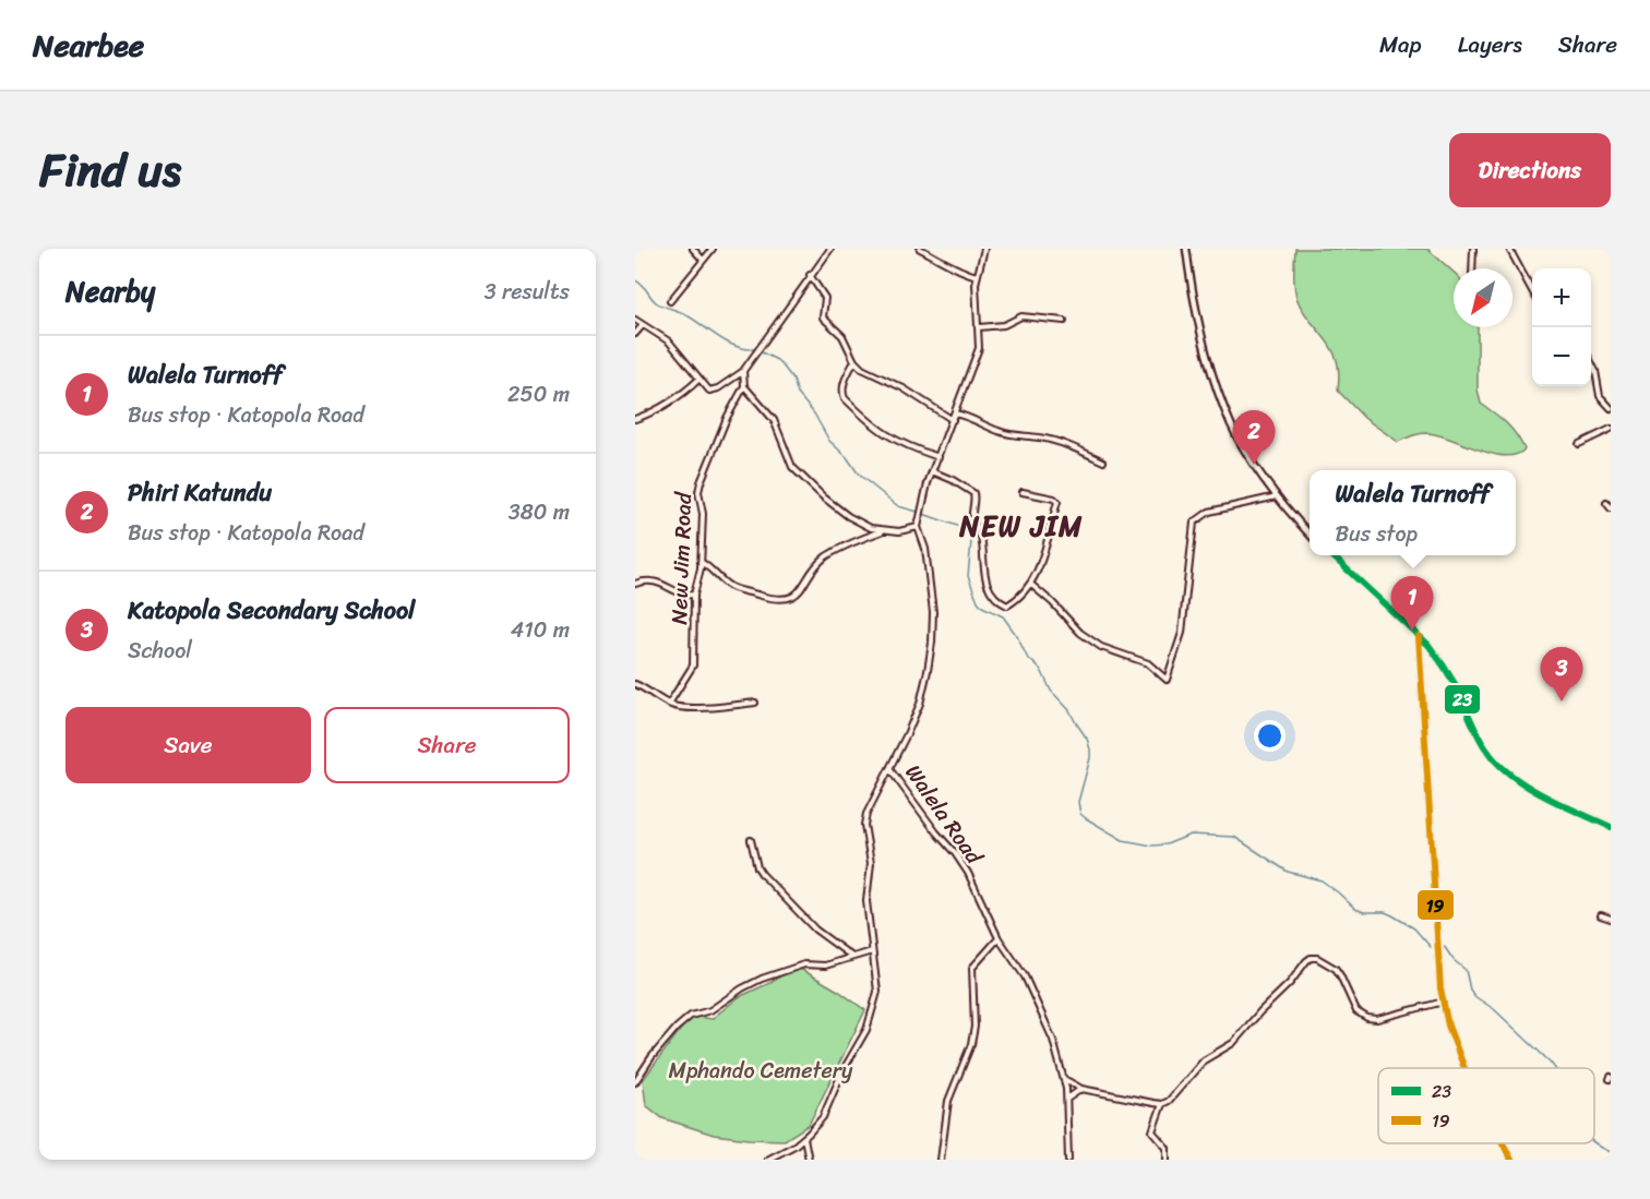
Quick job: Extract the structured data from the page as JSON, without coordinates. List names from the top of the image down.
{
  "streets": {
    "street": ["New Jim Road", "Walela Road"]
  },
  "districts": ["NEW JIM"],
  "parks": ["Mphando Cemetery"],
  "lines": ["transit line 23", "transit line 19"],
  "legend": ["23", "19"],
  "north": "bottom left",
  "page": {
    "header": "Nearbee",
    "nav": ["Map", "Layers", "Share"],
    "title": "Find us",
    "buttons": [
      "Directions",
      ["Save", "Share"]
    ],
    "heading": ["Nearby", "3 results"],
    "map_buttons": ["+", "−"],
    "list": [
      {
        "mark": "1",
        "name": "Walela Turnoff",
        "note": "Bus stop · Katopola Road",
        "value": "250 m"
      },
      {
        "mark": "2",
        "name": "Phiri Katundu",
        "note": "Bus stop · Katopola Road",
        "value": "380 m"
      },
      {
        "mark": "3",
        "name": "Katopola Secondary School",
        "note": "School",
        "value": "410 m"
      }
    ],
    "pins": ["2", "1", "3"],
    "popup": ["Walela Turnoff", "Bus stop"]
  }
}
